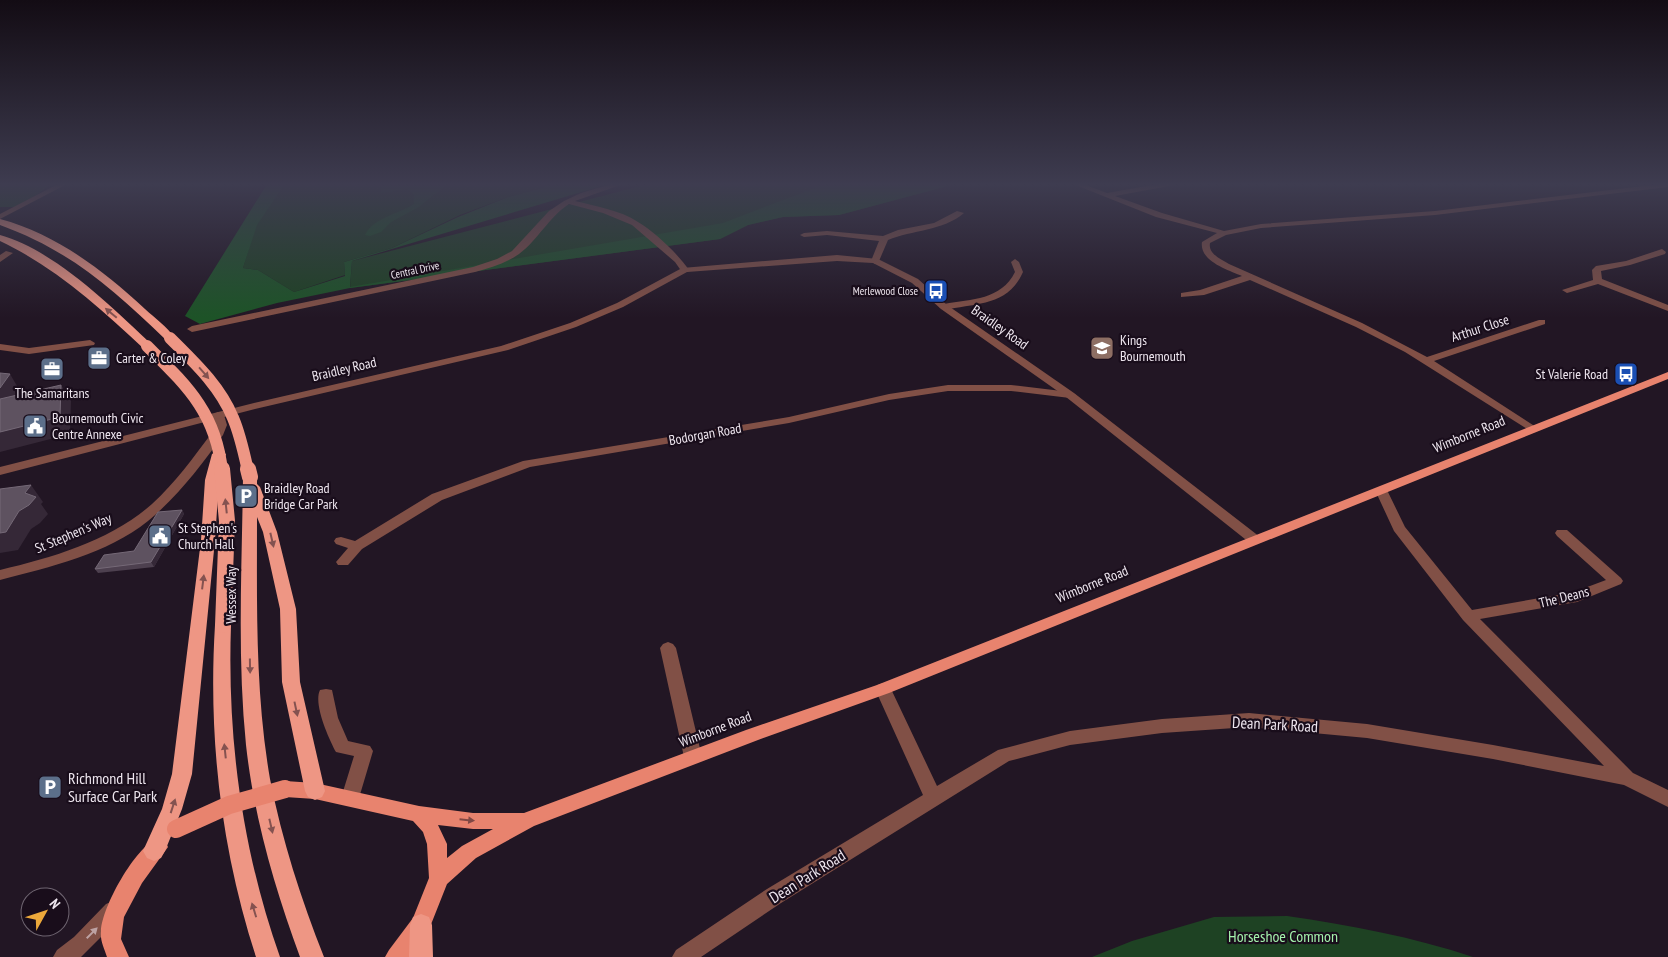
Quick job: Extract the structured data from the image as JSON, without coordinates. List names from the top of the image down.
{
  "streets": {
    "highway": ["Wessex Way"],
    "main road": ["Wimborne Road"],
    "street": [
      "Central Drive",
      "Braidley Road",
      "Arthur Close",
      "Bodorgan Road",
      "St Stephen's Way",
      "The Deans",
      "Dean Park Road"
    ]
  },
  "crossings": [
    ["Braidley Road", "Bodorgan Road"],
    ["Braidley Road", "Wimborne Road"],
    ["Braidley Road", "St Stephen's Way"],
    ["Wimborne Road", "Dean Park Road"],
    ["The Deans", "Dean Park Road"]
  ],
  "parks": ["Horseshoe Common"],
  "places": {
    "bus stop": ["Merlewood Close", "St Valerie Road"],
    "school or university": ["Kings Bournemouth"],
    "office": ["Carter & Coley", "The Samaritans"],
    "public building": ["Bournemouth Civic Centre Annexe", "St Stephen's Church Hall"],
    "parking": ["Braidley Road Bridge Car Park", "Richmond Hill Surface Car Park"]
  },
  "north": "top right"
}
